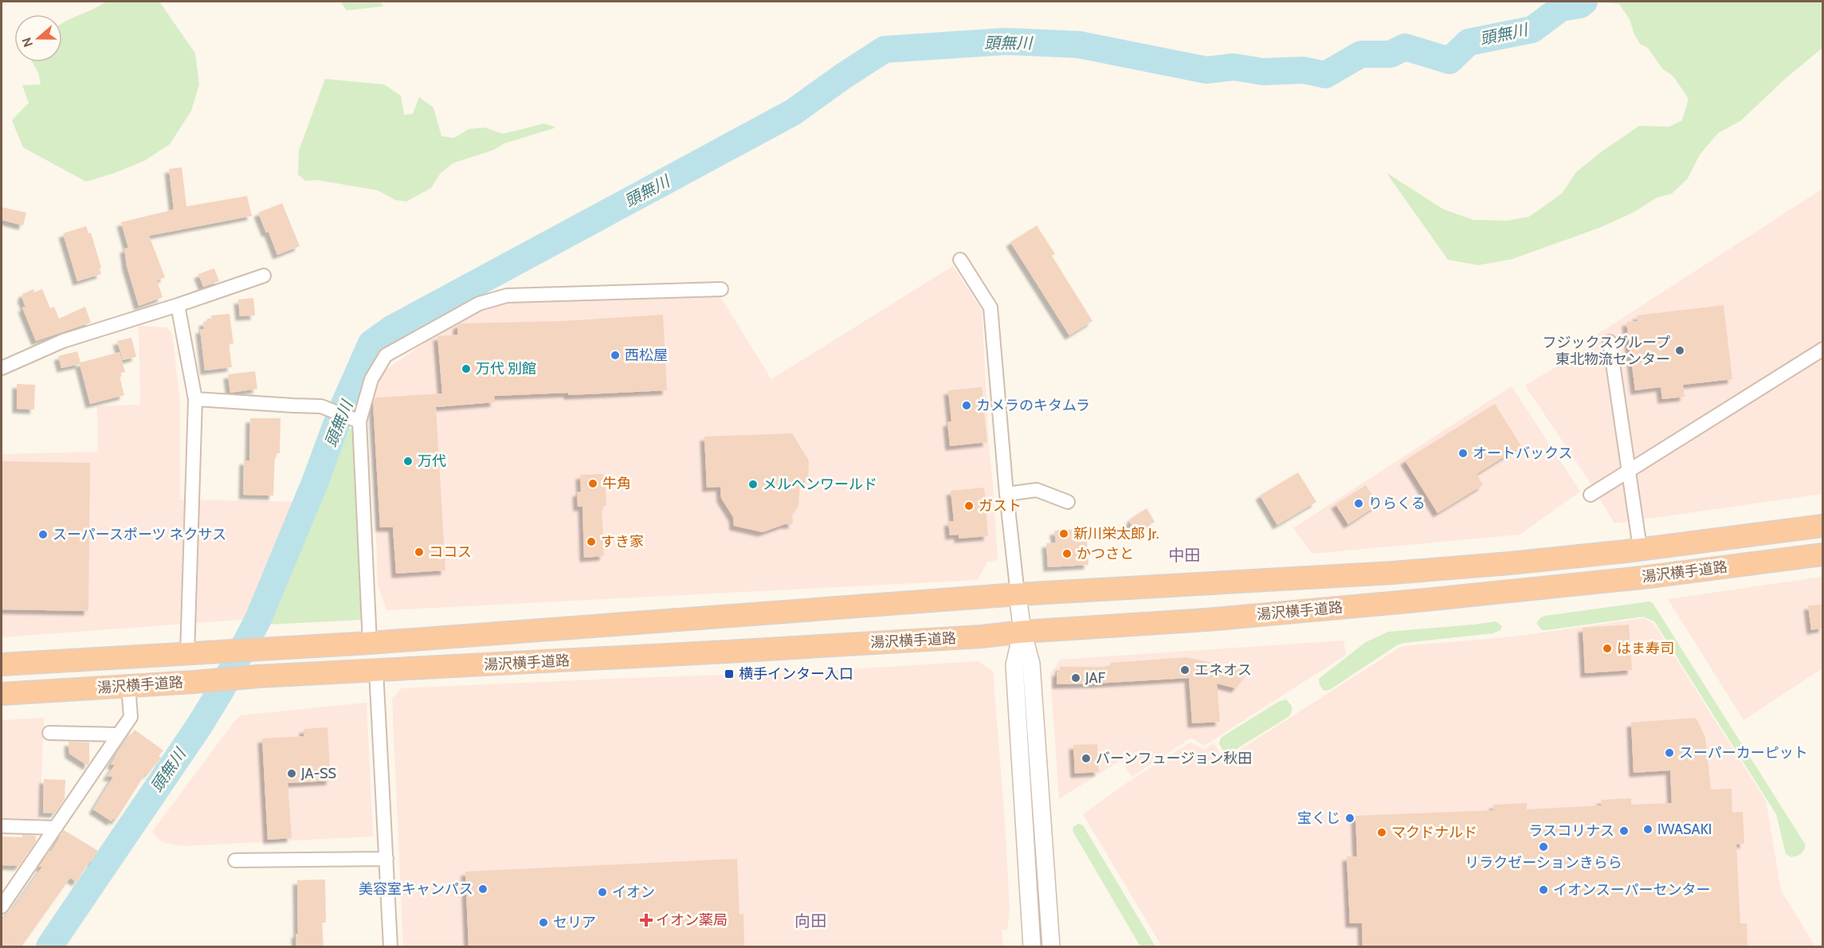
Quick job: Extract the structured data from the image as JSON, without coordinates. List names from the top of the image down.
{
  "streets": {
    "highway": ["湯沢横手道路"]
  },
  "districts": ["中田", "向田"],
  "water": ["頭無川"],
  "places": {
    "other": [
      "フジックスグループ 東北物流センター",
      "西松屋",
      "万代 別館",
      "カメラのキタムラ",
      "オートバックス",
      "万代",
      "牛角",
      "メルヘンワールド",
      "りらくる",
      "ガスト",
      "新川栄太郎 Jr.",
      "スーパースポーツ ネクサス",
      "すき家",
      "ココス",
      "かつさと",
      "はま寿司",
      "エネオス",
      "JAF",
      "スーパーカーピット",
      "バーンフュージョン秋田",
      "JA-SS",
      "宝くじ",
      "IWASAKI",
      "ラスコリナス",
      "マクドナルド",
      "リラクゼーションきらら",
      "美容室キャンパス",
      "イオンスーパーセンター",
      "イオン",
      "セリア"
    ],
    "transit": ["横手インター入口"],
    "health": ["イオン薬局"]
  },
  "north": "left"
}
